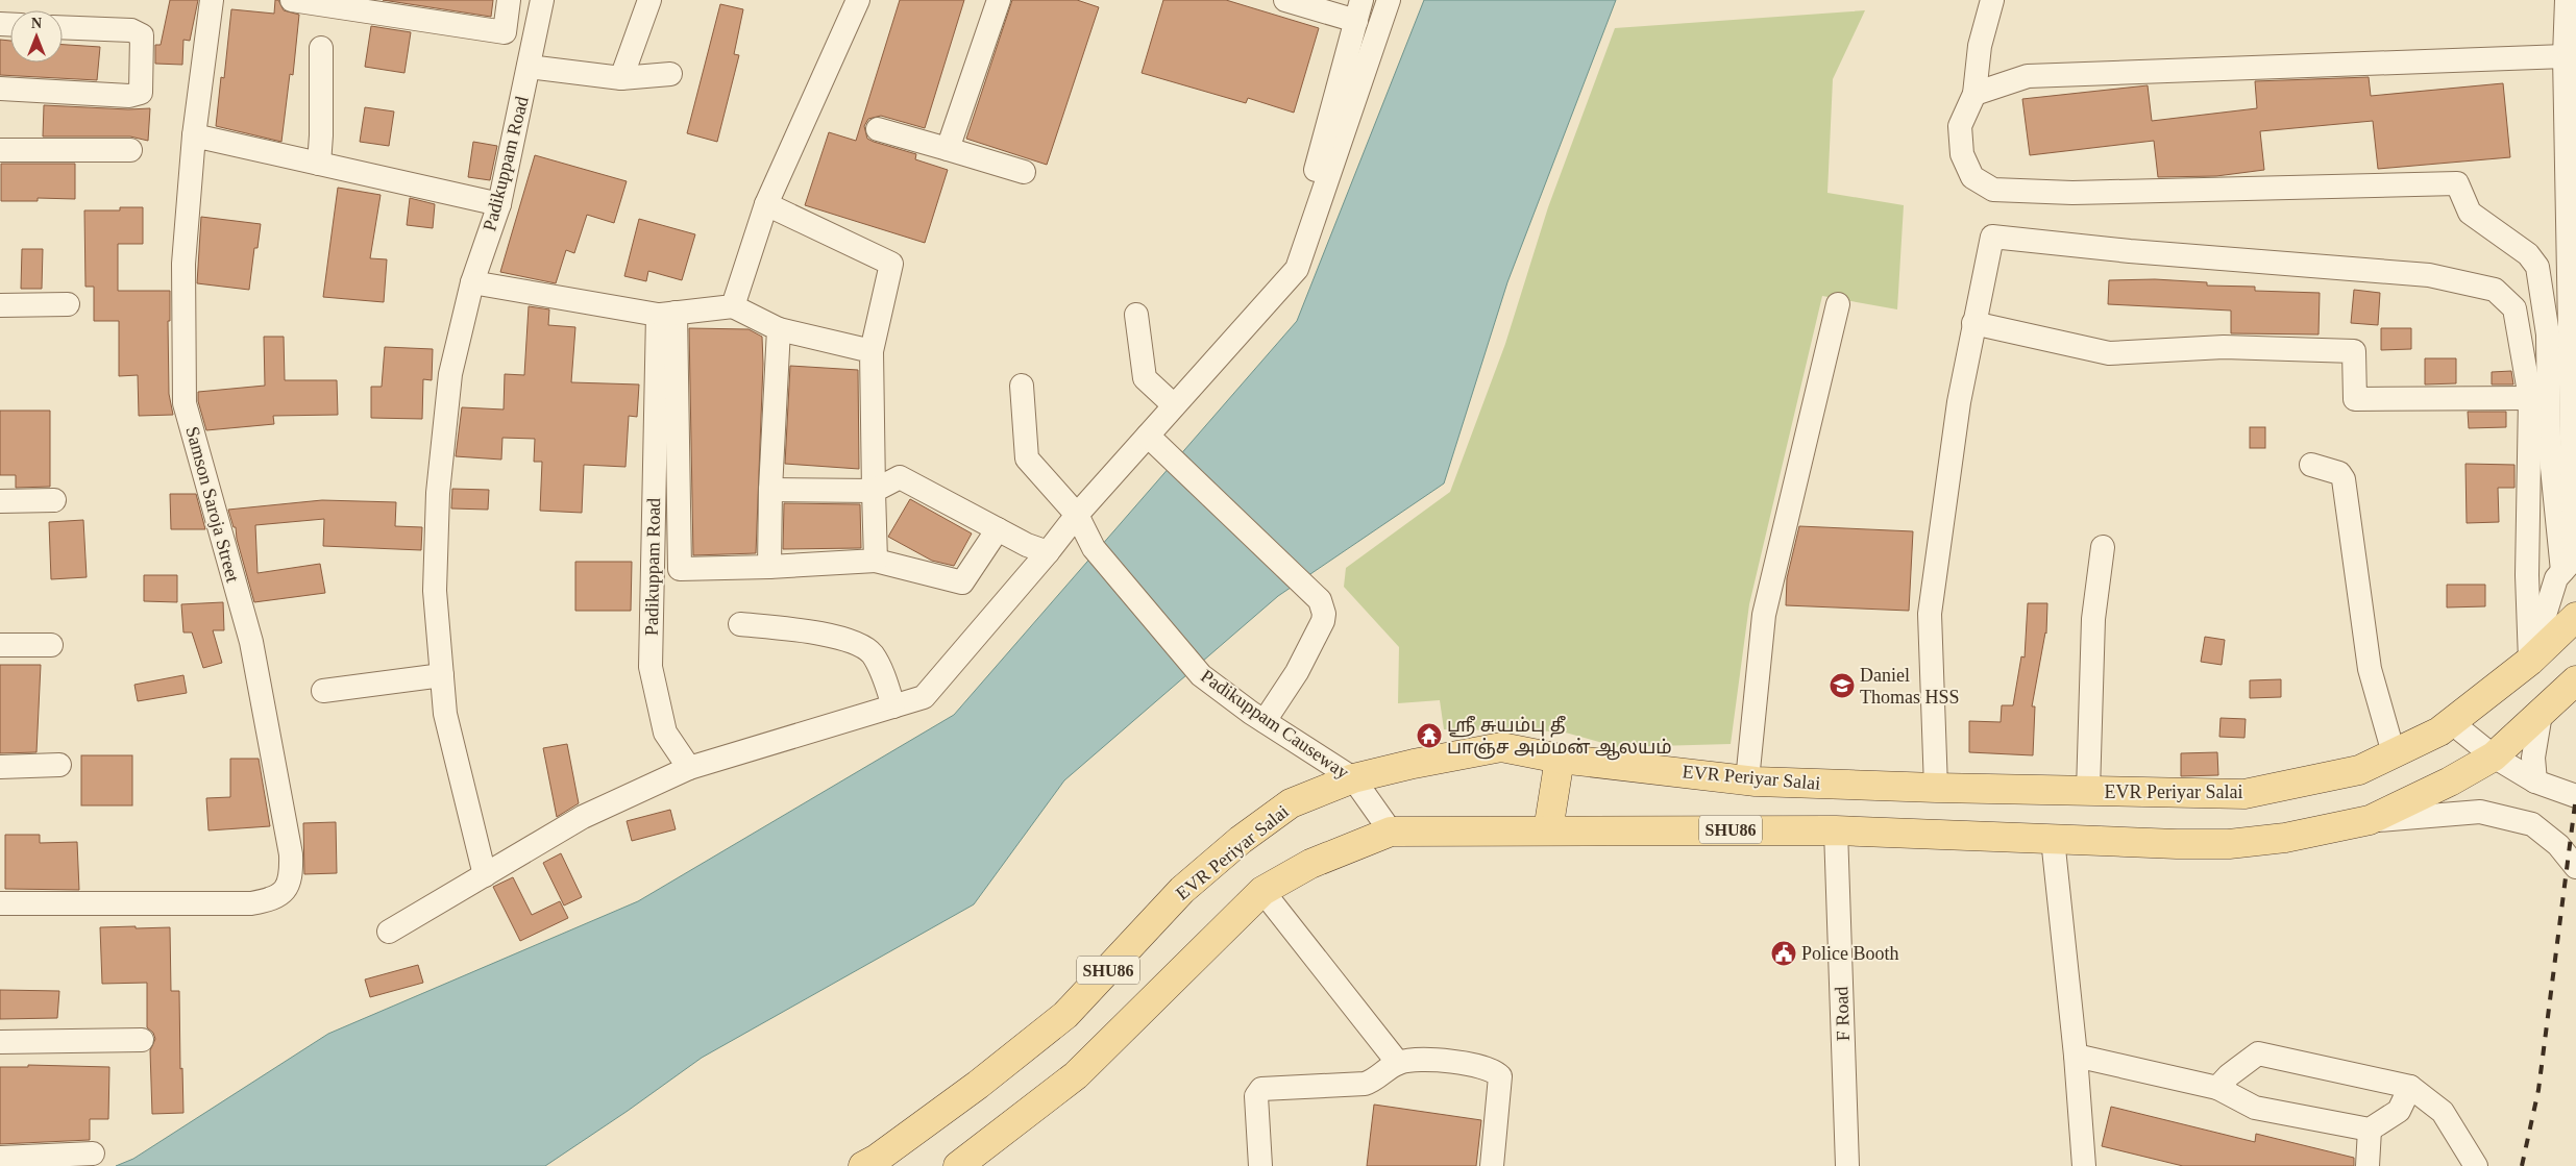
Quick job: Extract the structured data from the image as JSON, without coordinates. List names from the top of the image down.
{
  "streets": {
    "main road": ["EVR Periyar Salai", "SHU86"],
    "street": [
      "Padikuppam Road",
      "Samson Saroja Street",
      "Padikuppam Causeway",
      "F Road"
    ]
  },
  "crossings": [
    ["Padikuppam Causeway", "EVR Periyar Salai"],
    ["Padikuppam Causeway", "SHU86"],
    ["SHU86", "F Road"]
  ],
  "places": {
    "school or university": ["Daniel Thomas HSS"],
    "temple": ["ஶ்ரீ சுயம்பு தீ பாஞ்ச அம்மன் ஆலயம்"],
    "public building": ["Police Booth"]
  },
  "north": "top"
}
